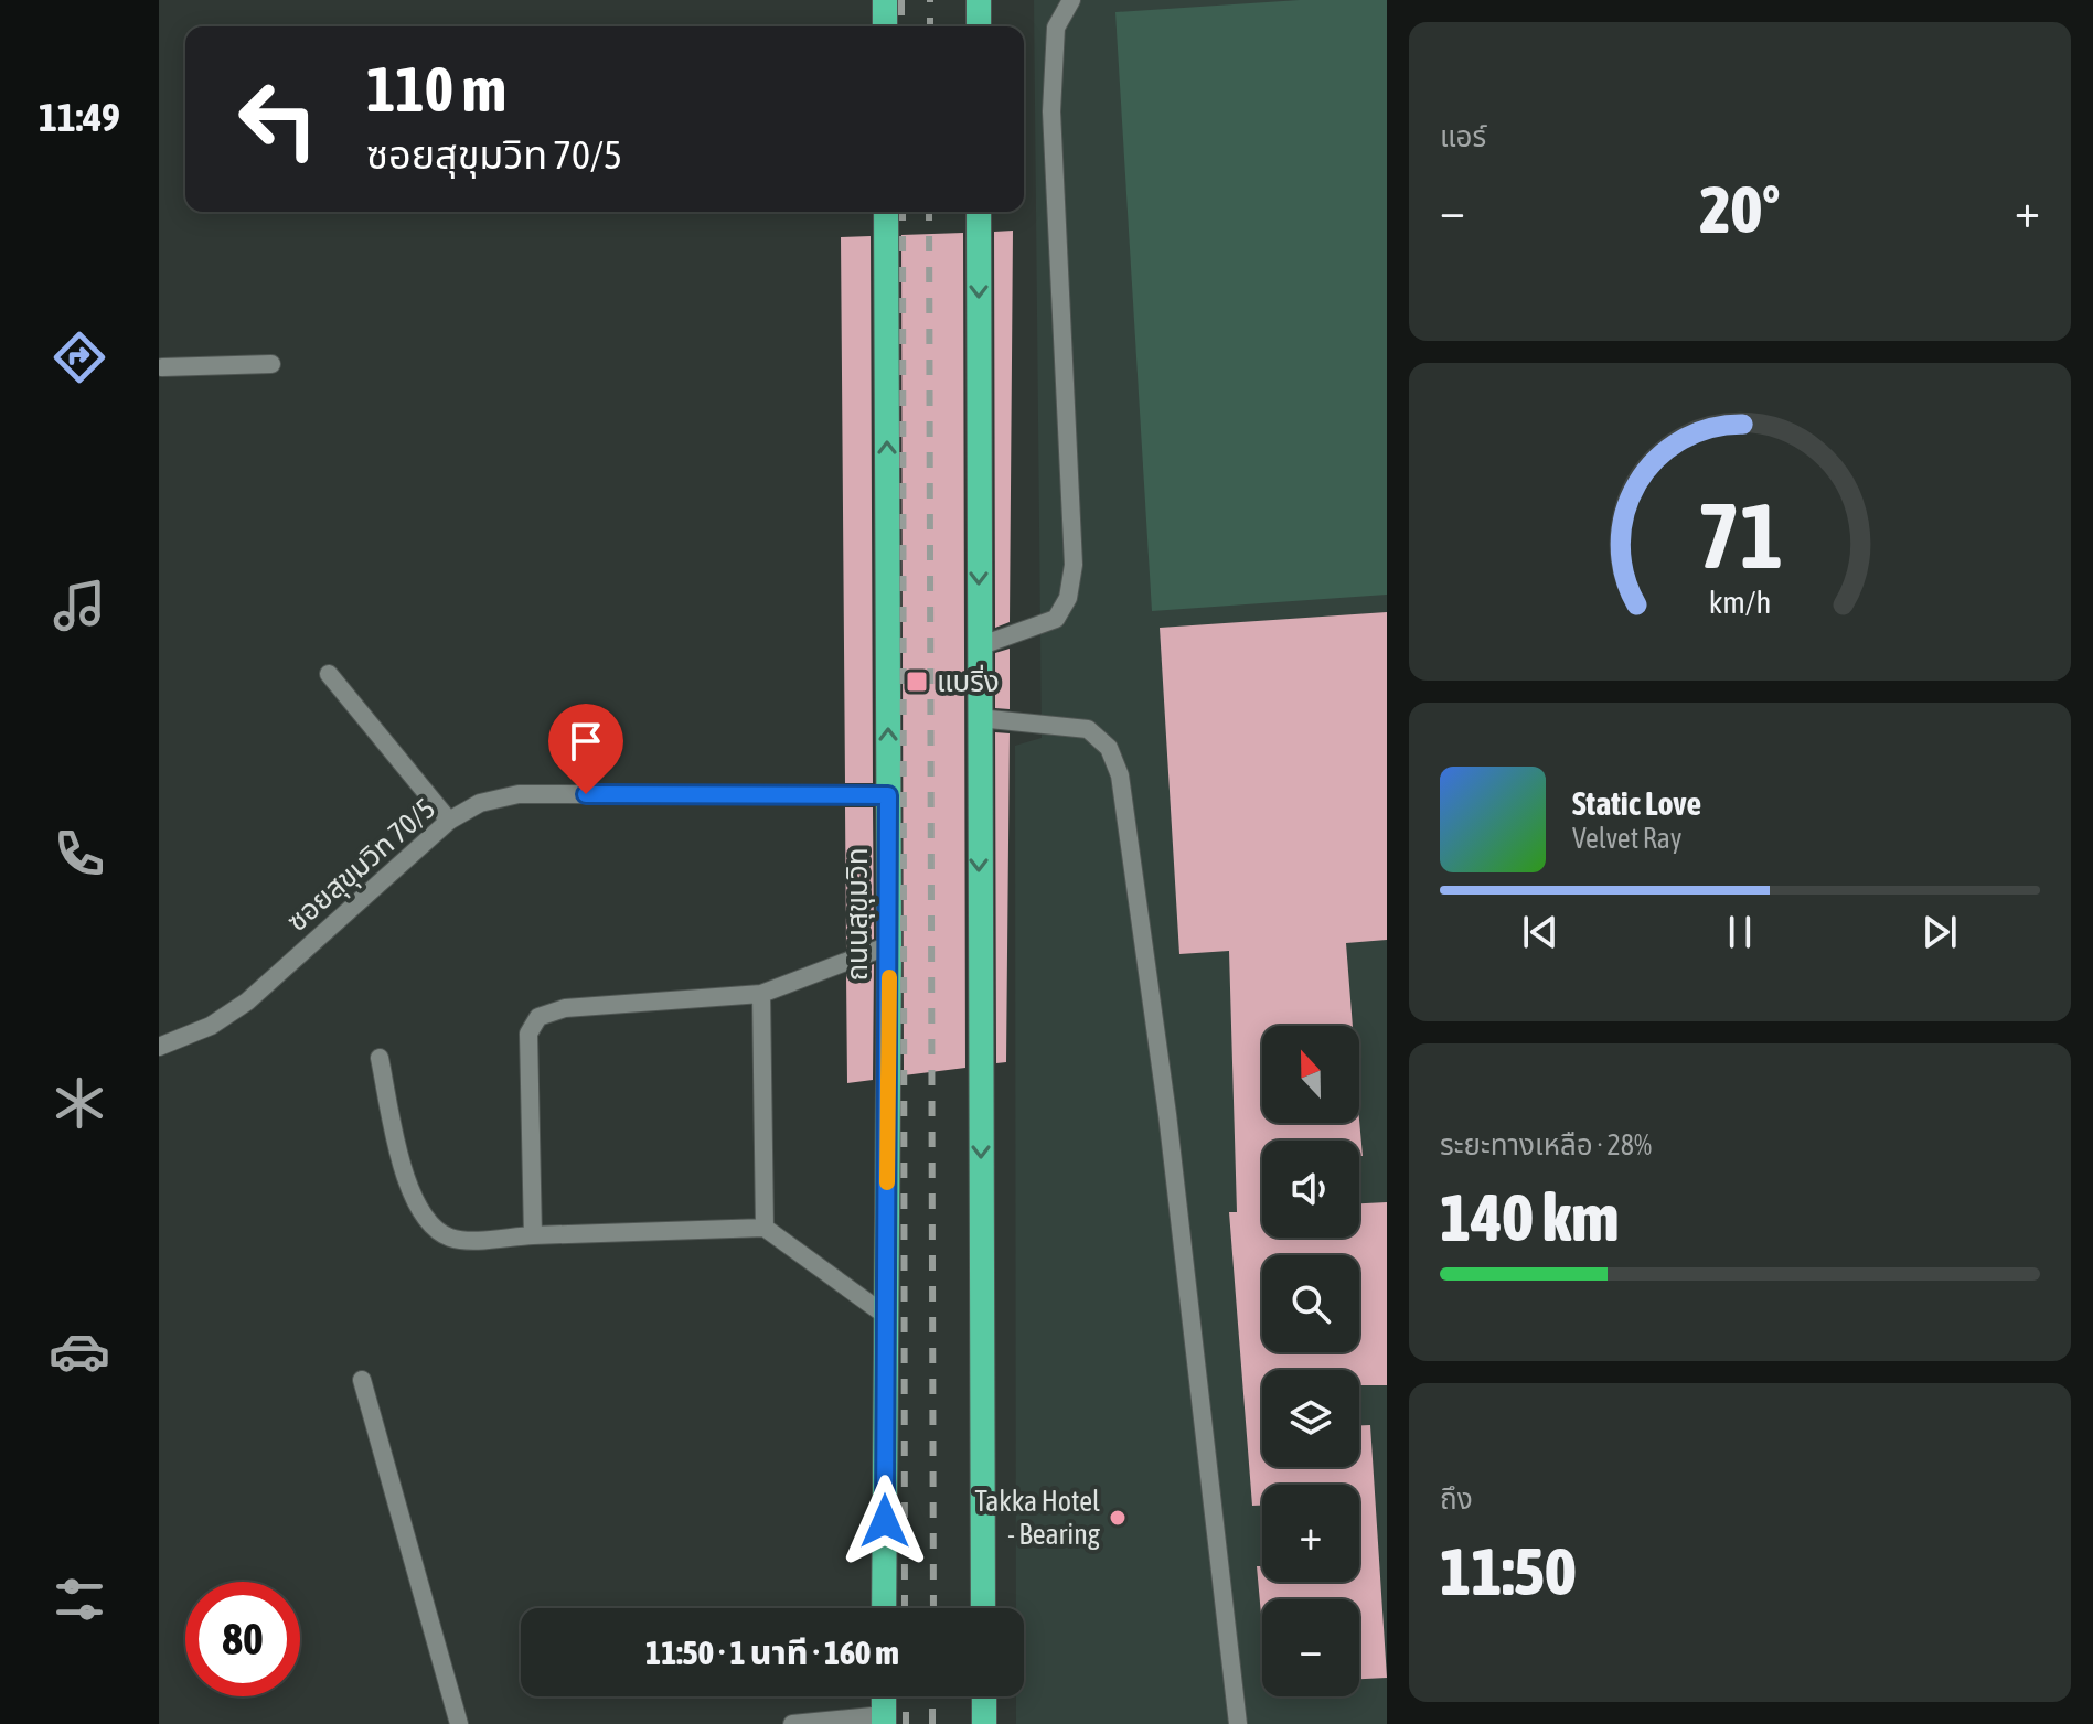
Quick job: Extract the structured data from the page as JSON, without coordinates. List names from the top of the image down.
{
  "streets": {
    "highway": ["ถนนสุขุมวิท"],
    "street": ["ซอยสุขุมวิท 70/5"]
  },
  "crossings": [
    ["ซอยสุขุมวิท 70/5", "ถนนสุขุมวิท"]
  ],
  "places": {
    "transit": ["แบริ่ง"],
    "other": ["Takka Hotel - Bearing"]
  },
  "north": "top",
  "page": {
    "tabs": "11:49",
    "tile": [
      "แอร์",
      ["ระยะทางเหลือ · 28%", "140 km"],
      ["ถึง", "11:50"]
    ],
    "turn": ["110 m", "ซอยสุขุมวิท 70/5"],
    "heat": ["−", "20°", "+"],
    "song": ["Static Love", "Velvet Ray"],
    "map_buttons": ["+", "−"],
    "limit": "80",
    "trip": "11:50 · 1 นาที · 160 m",
    "gauge": ["71", "km/h"]
  }
}
